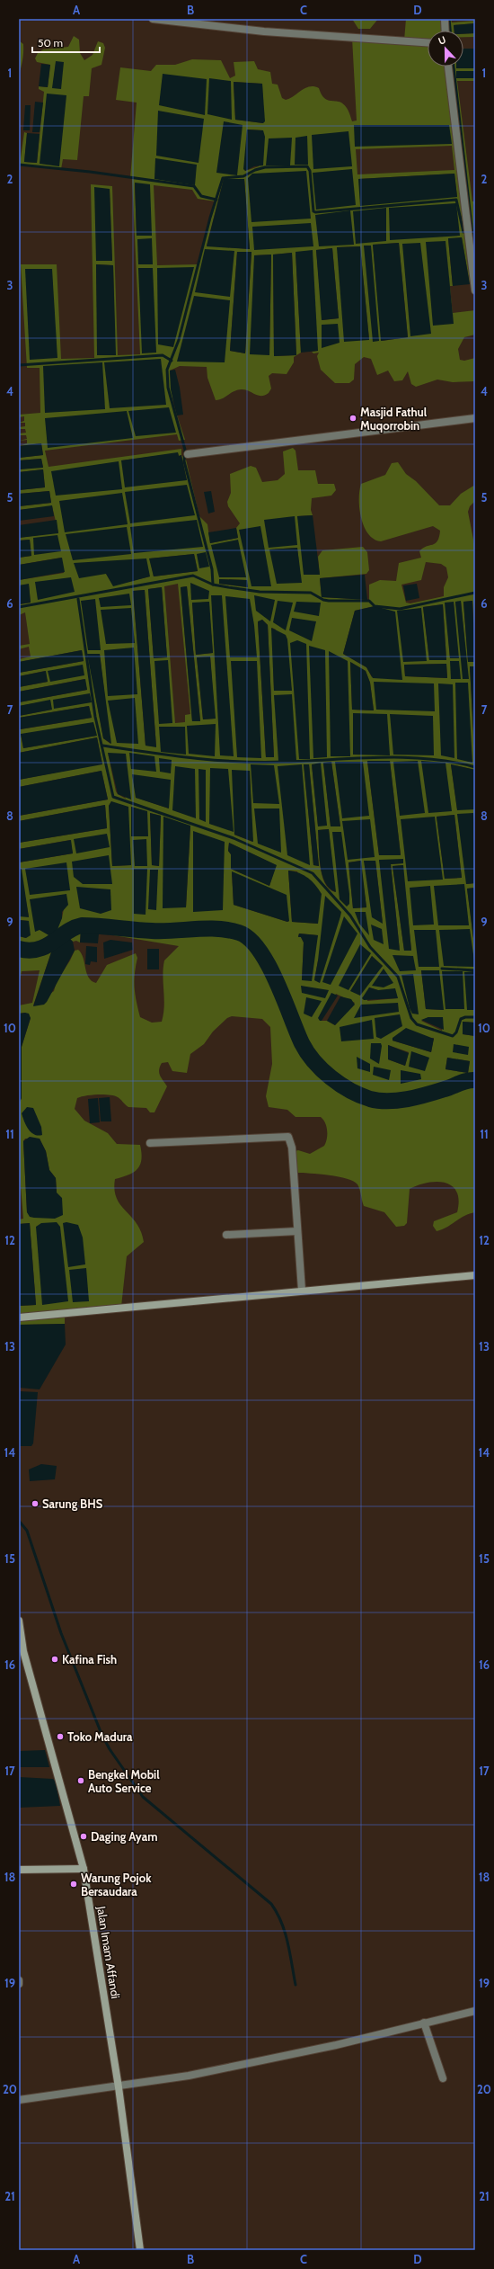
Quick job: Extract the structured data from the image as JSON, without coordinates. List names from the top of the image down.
{
  "streets": {
    "street": ["Jalan Imam Affandi"]
  },
  "places": [
    "Masjid Fathul Muqorrobin",
    "Sarung BHS",
    "Kafina Fish",
    "Toko Madura",
    "Bengkel Mobil Auto Service",
    "Daging Ayam",
    "Warung Pojok Bersaudara"
  ],
  "scale_bar": "50 m",
  "north": "top",
  "grid": {
    "columns": [
      "A",
      "B",
      "C",
      "D"
    ],
    "rows": [
      "1",
      "2",
      "3",
      "4",
      "5",
      "6",
      "7",
      "8",
      "9",
      "10",
      "11",
      "12",
      "13",
      "14",
      "15",
      "16",
      "17",
      "18",
      "19",
      "20",
      "21"
    ]
  }
}
